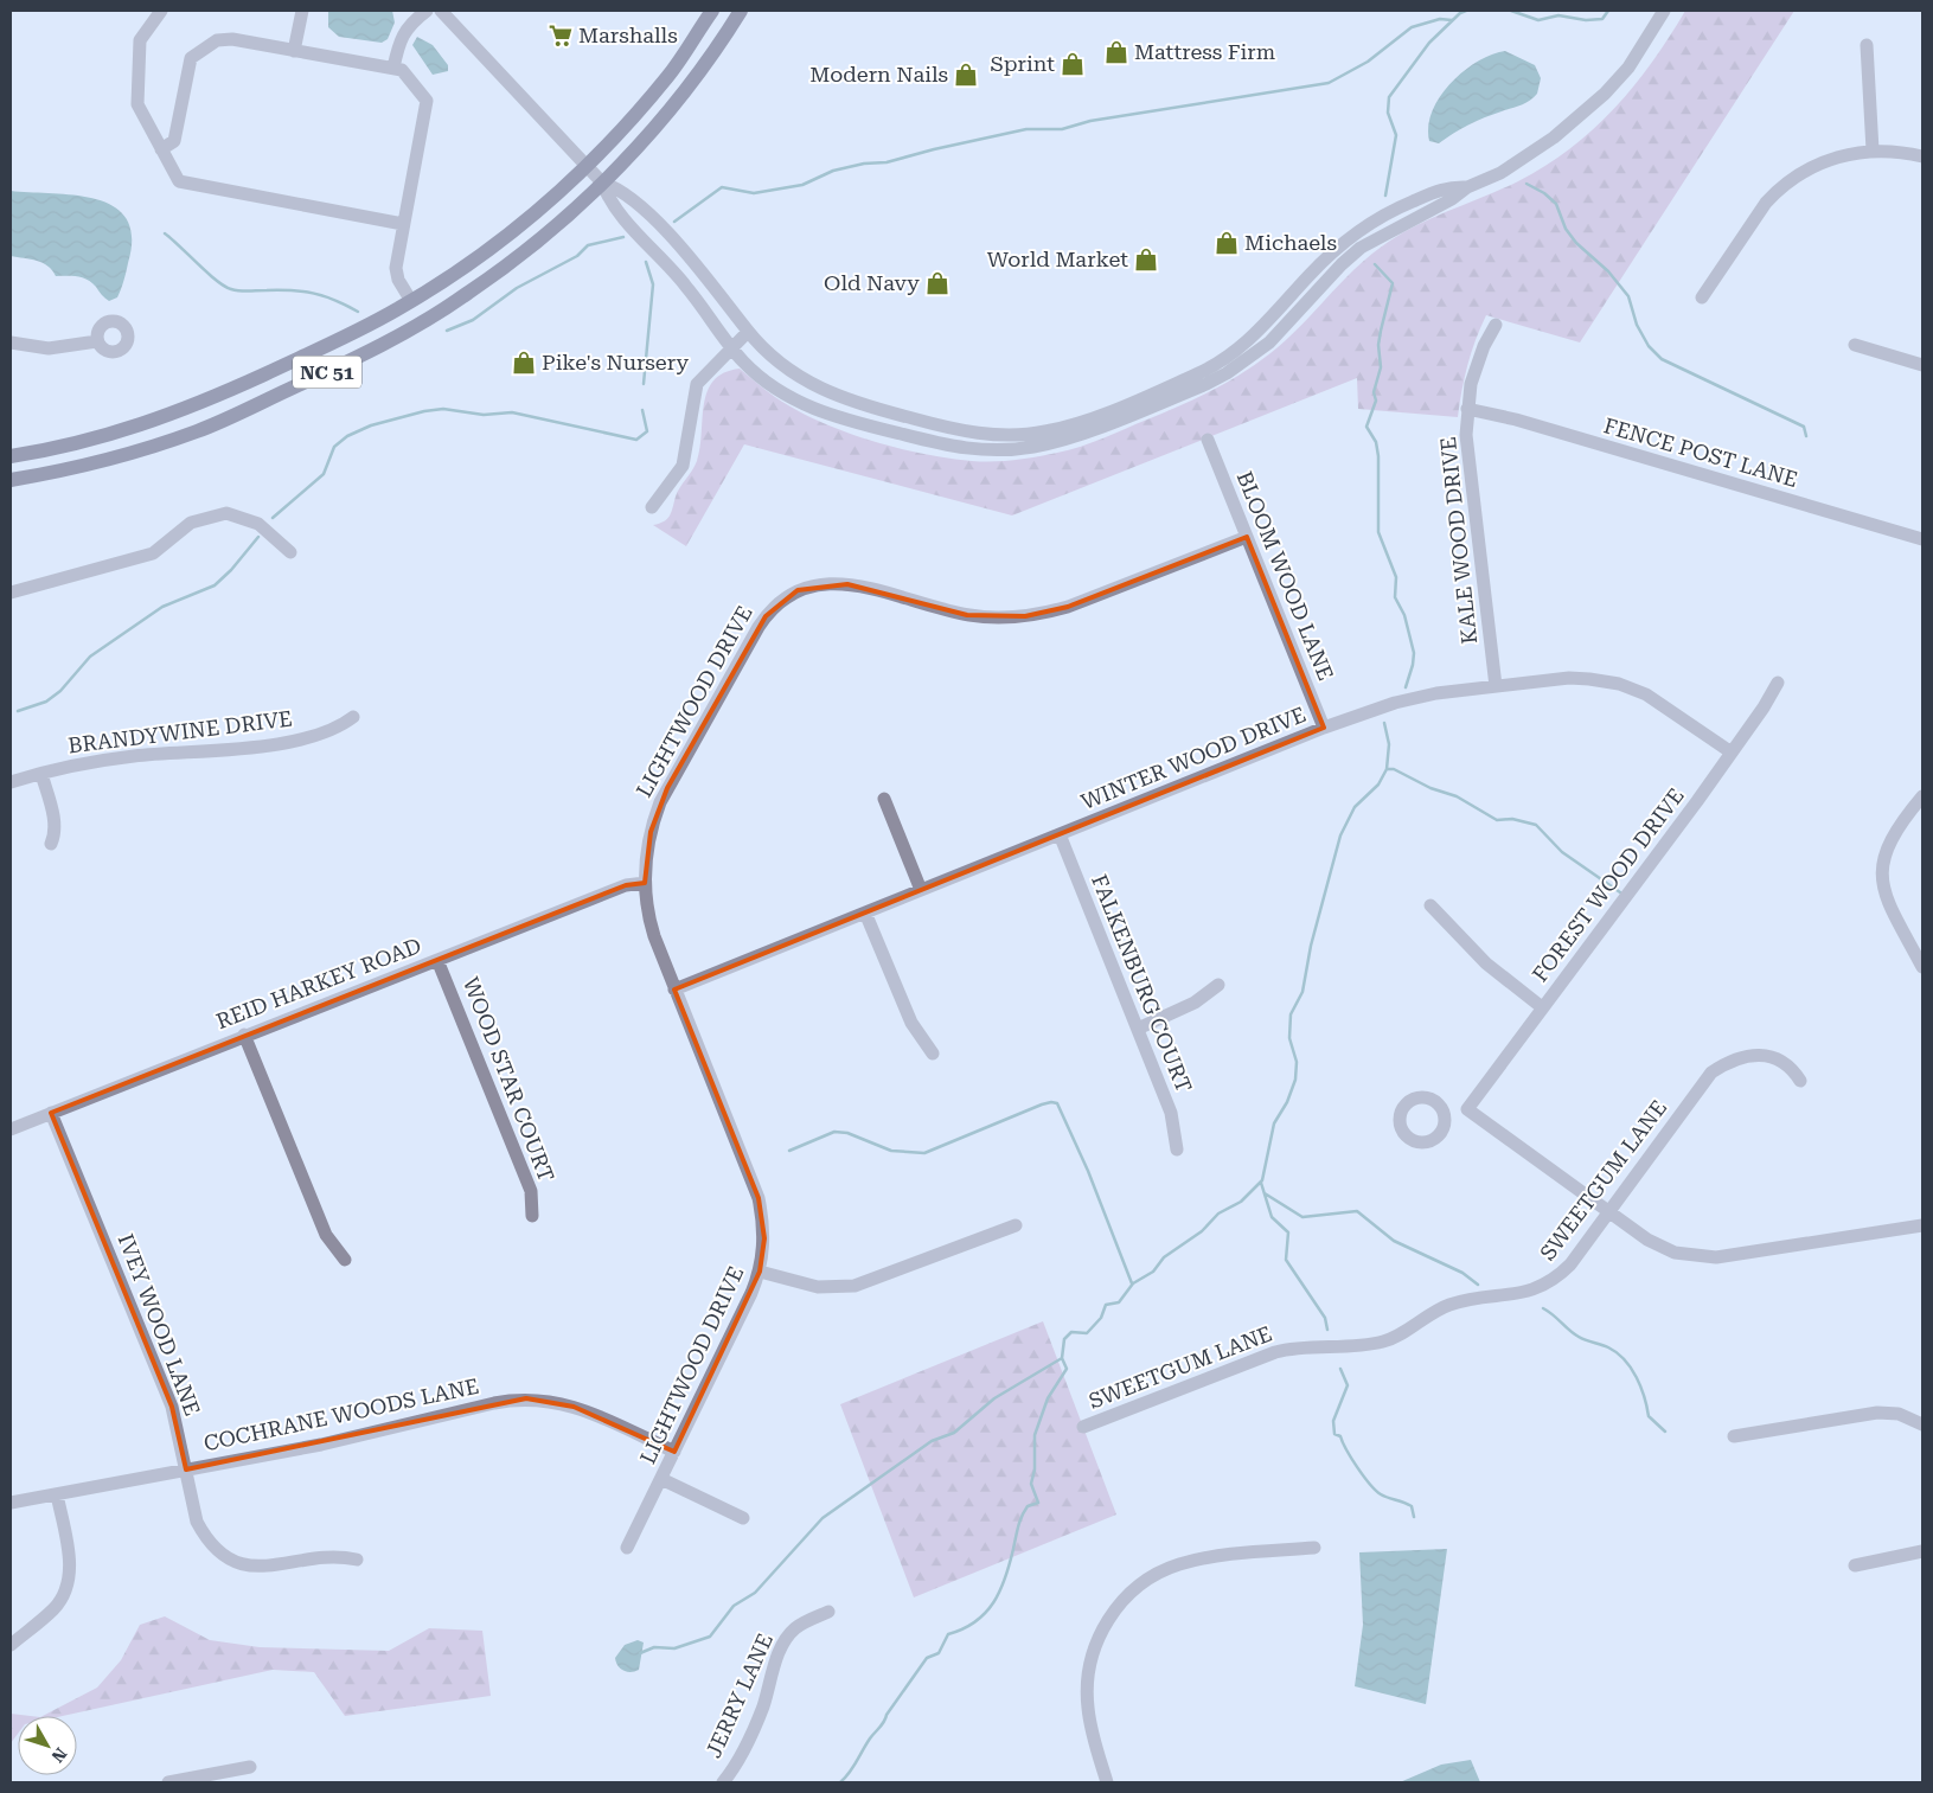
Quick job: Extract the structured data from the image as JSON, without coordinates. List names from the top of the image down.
{
  "streets": {
    "main road": ["NC 51"],
    "street": [
      "FENCE POST LANE",
      "KALE WOOD DRIVE",
      "BLOOM WOOD LANE",
      "LIGHTWOOD DRIVE",
      "BRANDYWINE DRIVE",
      "WINTER WOOD DRIVE",
      "FOREST WOOD DRIVE",
      "REID HARKEY ROAD",
      "FALKENBURG COURT",
      "WOOD STAR COURT",
      "SWEETGUM LANE",
      "IVEY WOOD LANE",
      "COCHRANE WOODS LANE",
      "JERRY LANE"
    ]
  },
  "crossings": [
    ["FENCE POST LANE", "KALE WOOD DRIVE"],
    ["KALE WOOD DRIVE", "WINTER WOOD DRIVE"],
    ["BLOOM WOOD LANE", "LIGHTWOOD DRIVE"],
    ["BLOOM WOOD LANE", "WINTER WOOD DRIVE"],
    ["LIGHTWOOD DRIVE", "WINTER WOOD DRIVE"],
    ["LIGHTWOOD DRIVE", "REID HARKEY ROAD"],
    ["LIGHTWOOD DRIVE", "COCHRANE WOODS LANE"],
    ["WINTER WOOD DRIVE", "FOREST WOOD DRIVE"],
    ["WINTER WOOD DRIVE", "FALKENBURG COURT"],
    ["REID HARKEY ROAD", "WOOD STAR COURT"],
    ["REID HARKEY ROAD", "IVEY WOOD LANE"],
    ["IVEY WOOD LANE", "COCHRANE WOODS LANE"]
  ],
  "places": {
    "supermarket": ["Marshalls"],
    "shop": [
      "Mattress Firm",
      "Sprint",
      "Modern Nails",
      "Michaels",
      "World Market",
      "Old Navy",
      "Pike's Nursery"
    ]
  },
  "north": "bottom right"
}
